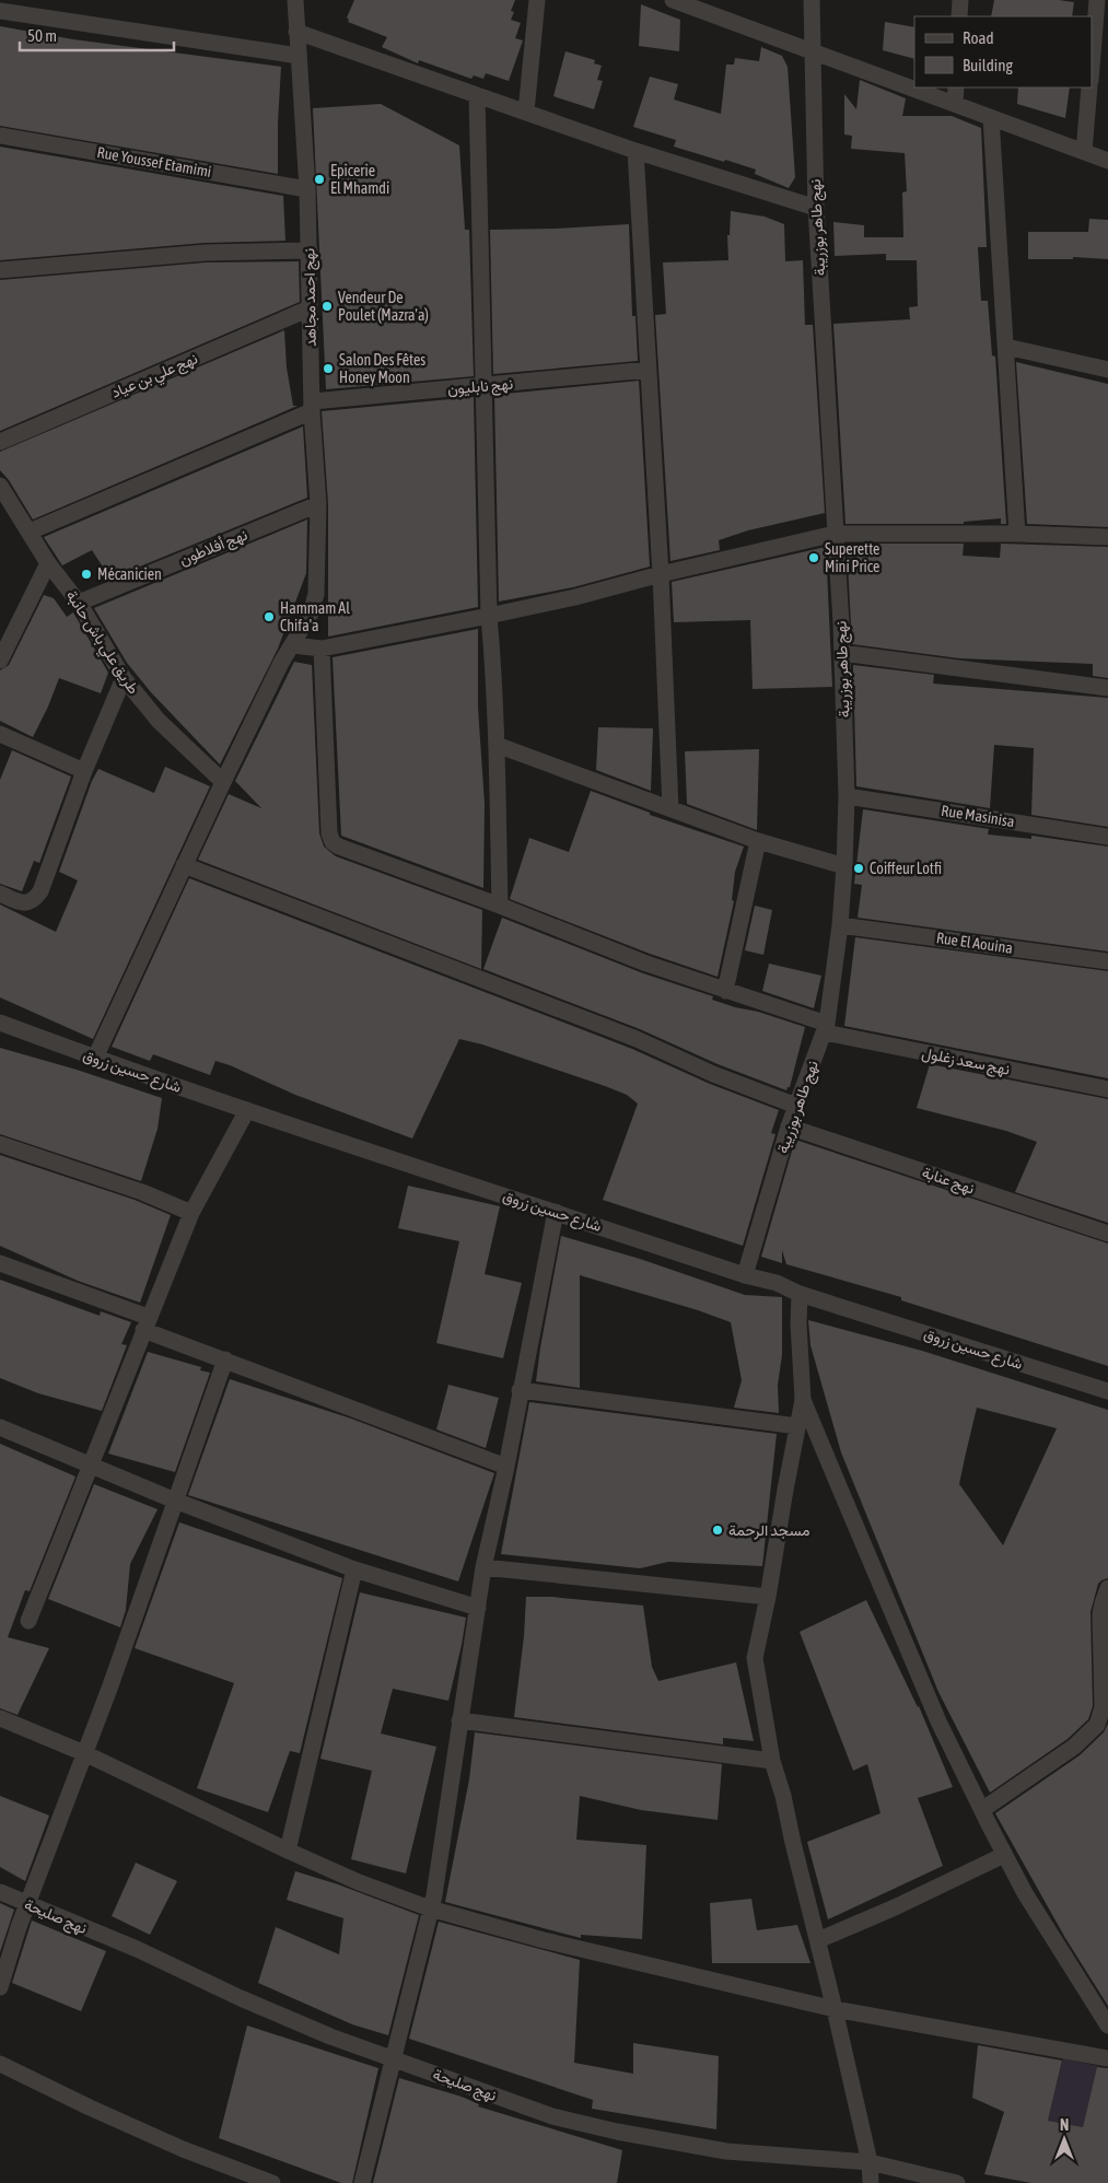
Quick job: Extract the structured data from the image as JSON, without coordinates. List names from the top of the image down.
{
  "streets": {
    "street": [
      "Rue Youssef Etamimi",
      "نهج طاهر بوزريبة",
      "نهج احمد مجاهد",
      "نهج علي بن عياد",
      "نهج نابليون",
      "نهج أفلاطون",
      "طريق علي باش حانبة",
      "Rue Masinisa",
      "Rue El Aouina",
      "نهج سعد زغلول",
      "شارع حسين زروق",
      "نهج عنابة",
      "نهج صليحة"
    ]
  },
  "crossings": [
    ["Rue Youssef Etamimi", "نهج احمد مجاهد"],
    ["نهج طاهر بوزريبة", "Rue Masinisa"],
    ["نهج طاهر بوزريبة", "Rue El Aouina"],
    ["نهج طاهر بوزريبة", "نهج سعد زغلول"],
    ["نهج طاهر بوزريبة", "شارع حسين زروق"],
    ["نهج طاهر بوزريبة", "نهج عنابة"],
    ["نهج احمد مجاهد", "نهج علي بن عياد"],
    ["نهج احمد مجاهد", "نهج نابليون"],
    ["نهج احمد مجاهد", "نهج أفلاطون"],
    ["نهج احمد مجاهد", "طريق علي باش حانبة"],
    ["نهج احمد مجاهد", "شارع حسين زروق"],
    ["نهج نابليون", "طريق علي باش حانبة"],
    ["نهج أفلاطون", "طريق علي باش حانبة"]
  ],
  "places": [
    "Epicerie El Mhamdi",
    "Vendeur De Poulet (Mazra'a)",
    "Salon Des Fêtes Honey Moon",
    "Superette Mini Price",
    "Mécanicien",
    "Hammam Al Chifa'a",
    "Coiffeur Lotfi",
    "مسجد الرحمة"
  ],
  "legend": ["Road", "Building"],
  "scale_bar": "50 m",
  "north": "top"
}
